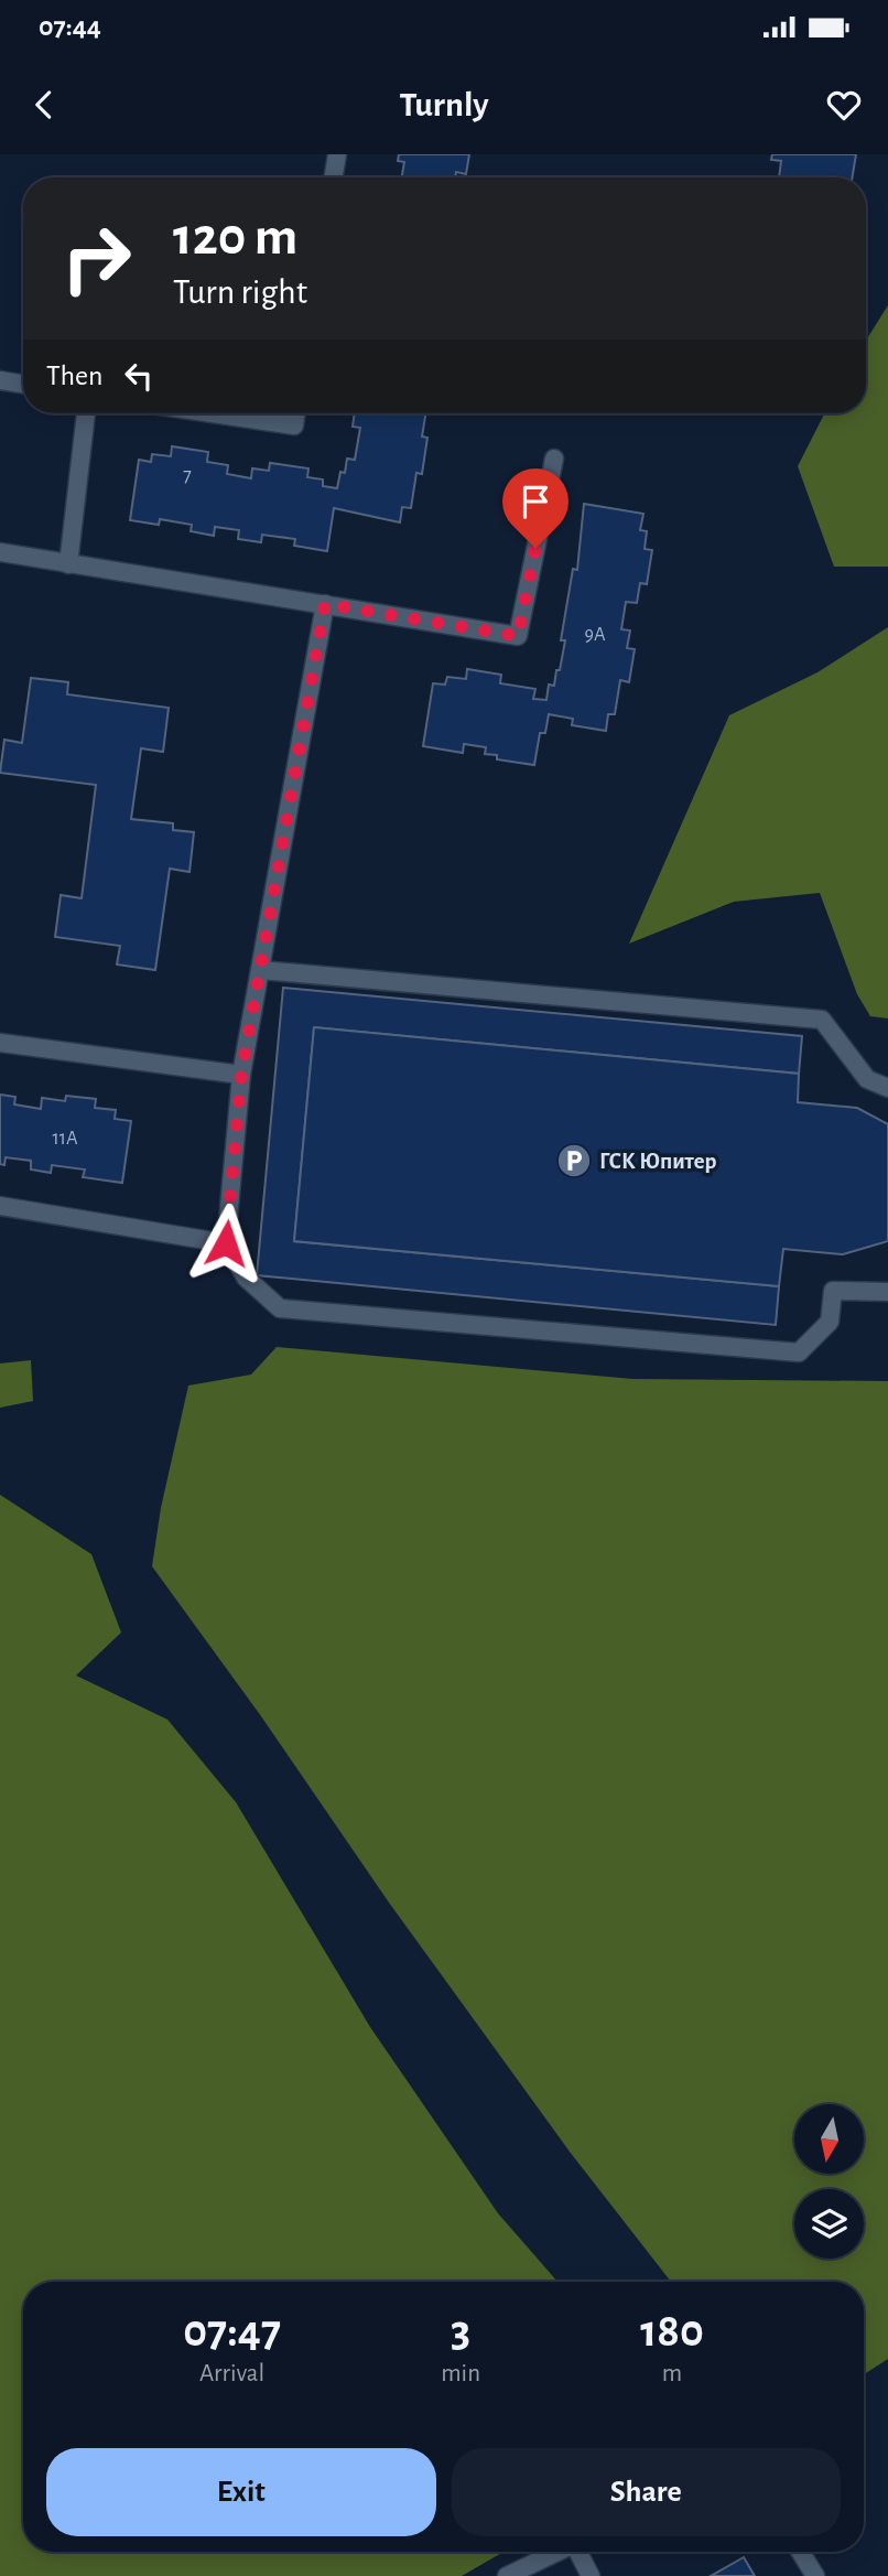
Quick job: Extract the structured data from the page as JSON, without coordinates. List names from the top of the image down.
{
  "places": {
    "parking": ["ГСК Юпитер"]
  },
  "house_numbers": ["7", "9А", "11А"],
  "north": "bottom",
  "page": {
    "status": "07:44",
    "header": "Turnly",
    "turn": ["120 m", "Turn right"],
    "then": "Then",
    "eta": [
      "07:47",
      "Arrival",
      "3",
      "min",
      "180",
      "m"
    ],
    "buttons": ["Exit", "Share"]
  }
}
